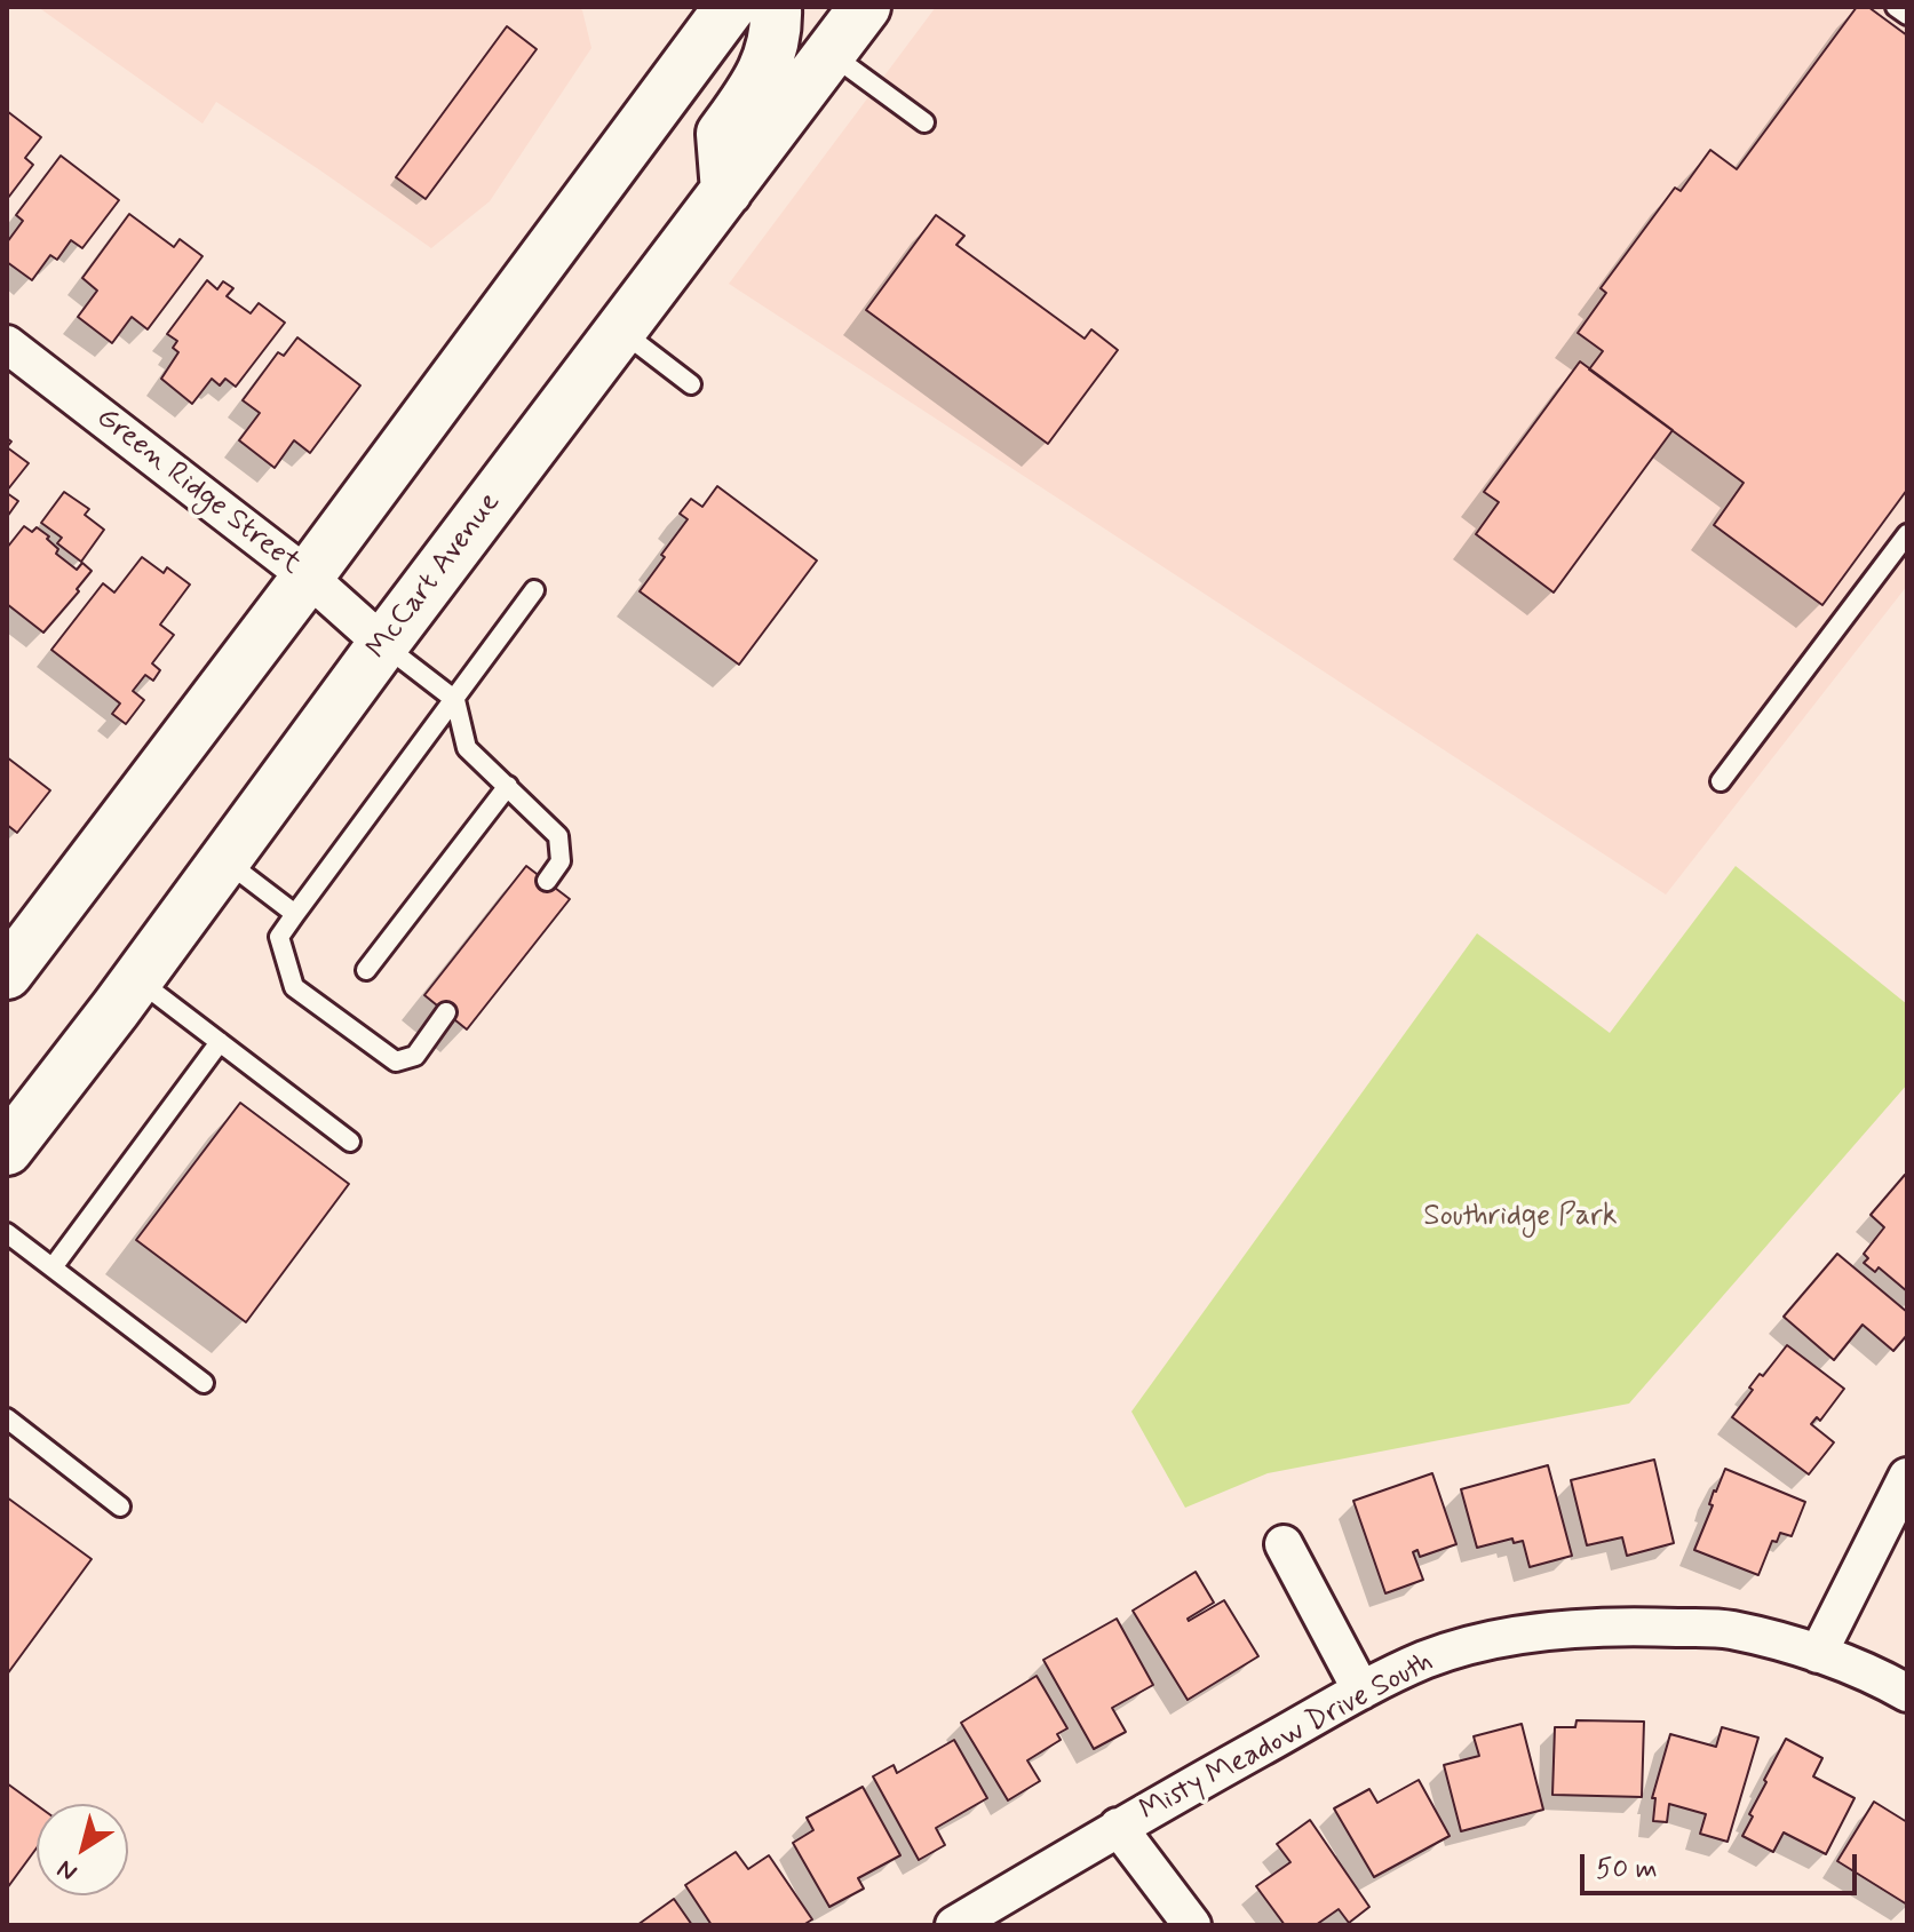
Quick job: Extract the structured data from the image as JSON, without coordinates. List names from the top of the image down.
{
  "streets": {
    "main road": ["McCart Avenue"],
    "street": ["Green Ridge Street", "Misty Meadow Drive South"]
  },
  "crossings": [
    ["Green Ridge Street", "McCart Avenue"]
  ],
  "parks": ["Southridge Park"],
  "scale_bar": "50 m",
  "north": "bottom left"
}
